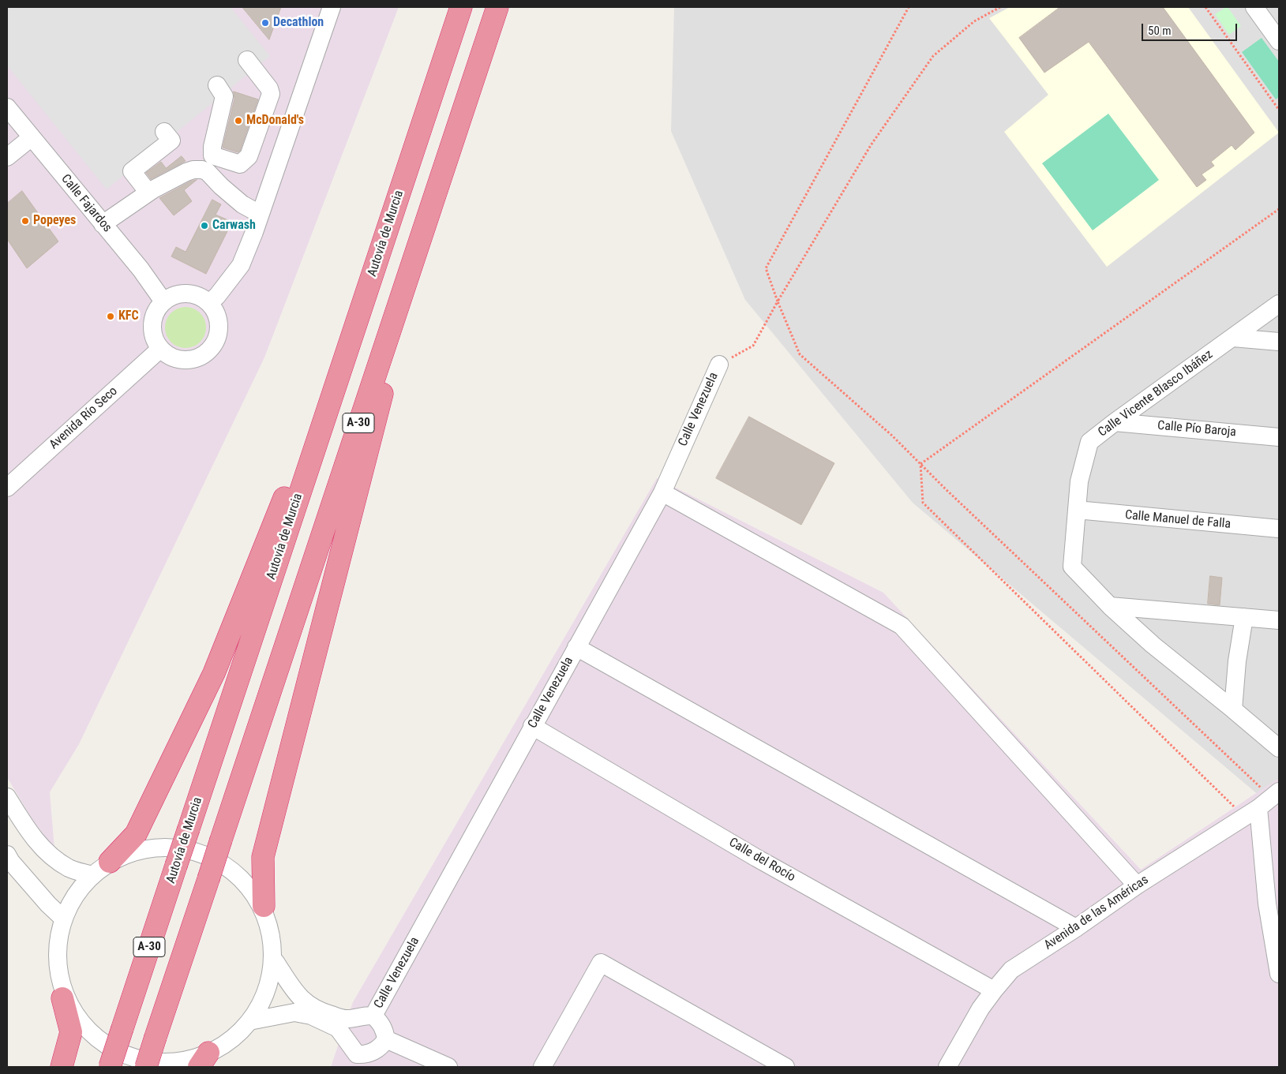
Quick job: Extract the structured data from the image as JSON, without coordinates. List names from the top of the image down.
{
  "streets": {
    "highway": ["Autovía de Murcia", "A-30"],
    "street": [
      "Calle Fajardos",
      "Calle Vicente Blasco Ibáñez",
      "Calle Venezuela",
      "Avenida Río Seco",
      "Calle Pío Baroja",
      "Calle Manuel de Falla",
      "Calle del Rocío",
      "Avenida de las Américas"
    ]
  },
  "crossings": [
    ["Calle Fajardos", "Avenida Río Seco"],
    ["Calle Vicente Blasco Ibáñez", "Calle Pío Baroja"],
    ["Calle Vicente Blasco Ibáñez", "Calle Manuel de Falla"],
    ["Calle Venezuela", "Calle del Rocío"],
    ["Calle del Rocío", "Avenida de las Américas"]
  ],
  "places": [
    "Decathlon",
    "McDonald's",
    "Popeyes",
    "Carwash",
    "KFC"
  ],
  "scale_bar": "50 m"
}
